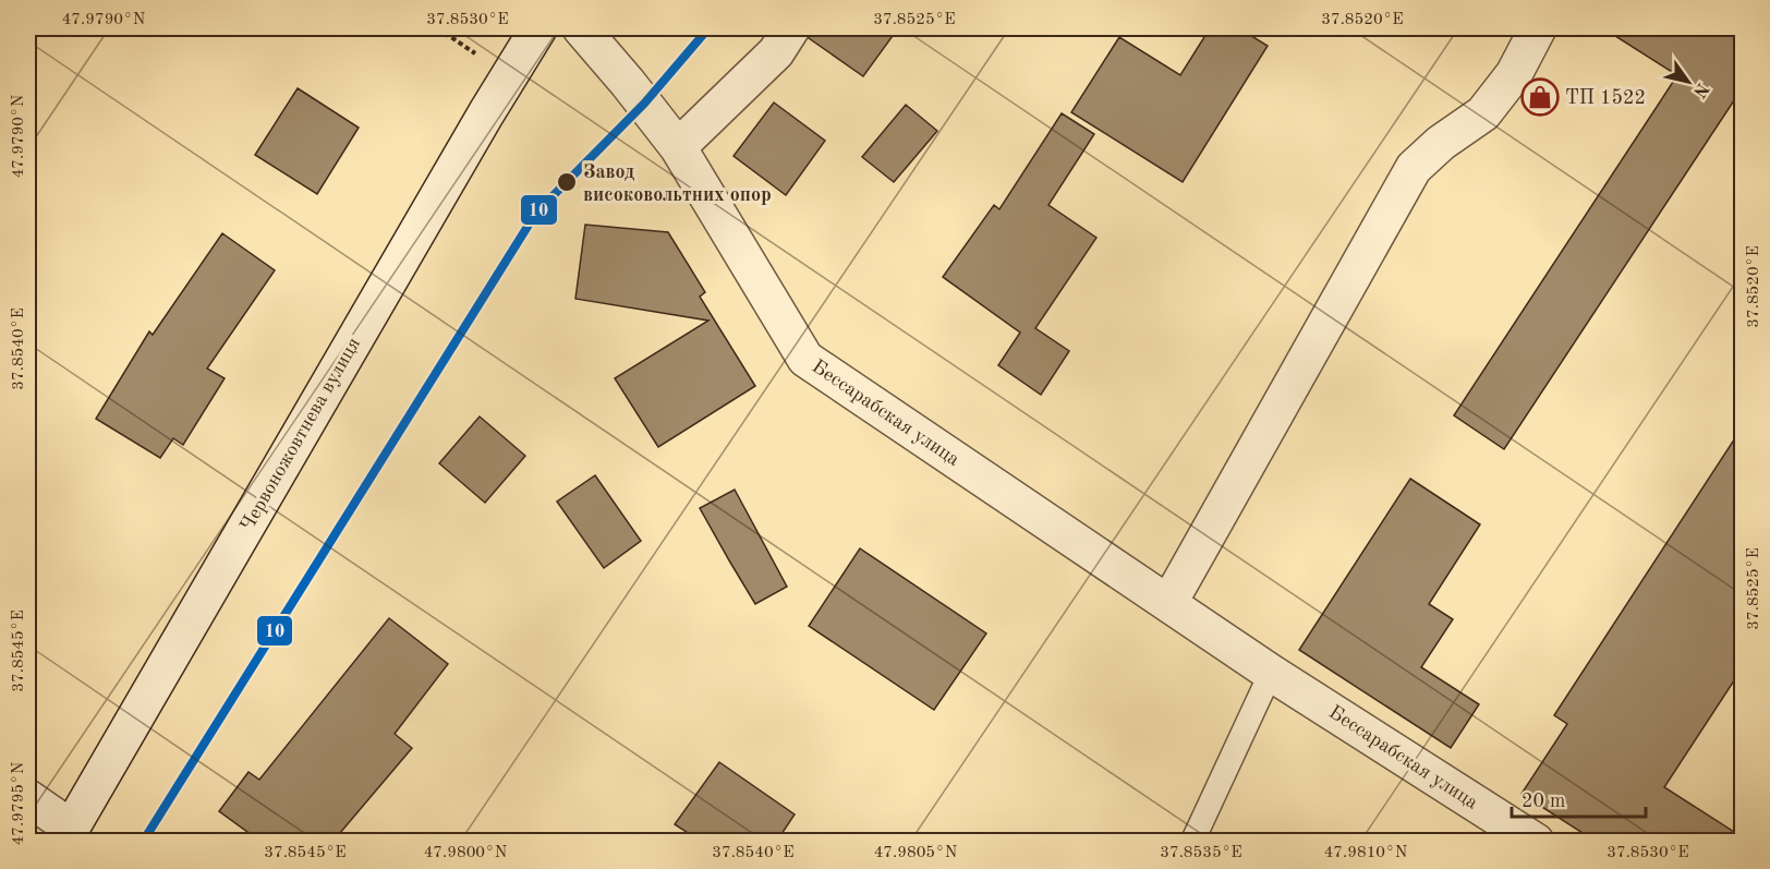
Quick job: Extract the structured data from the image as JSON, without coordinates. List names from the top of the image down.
{
  "streets": {
    "street": ["Бессарабская улица", "Червоножовтнева вулиця"]
  },
  "places": {
    "shop": ["ТП 1522"],
    "other": ["Завод високовольтних опор"]
  },
  "lines": ["transit line 10"],
  "scale_bar": "20 m",
  "north": "bottom right",
  "coordinates": [
    "47.9790°N",
    "37.8530°E",
    "37.8525°E",
    "37.8520°E",
    "37.8540°E",
    "37.8545°E",
    "47.9795°N",
    "47.9800°N",
    "47.9805°N",
    "37.8535°E",
    "47.9810°N"
  ]
}
